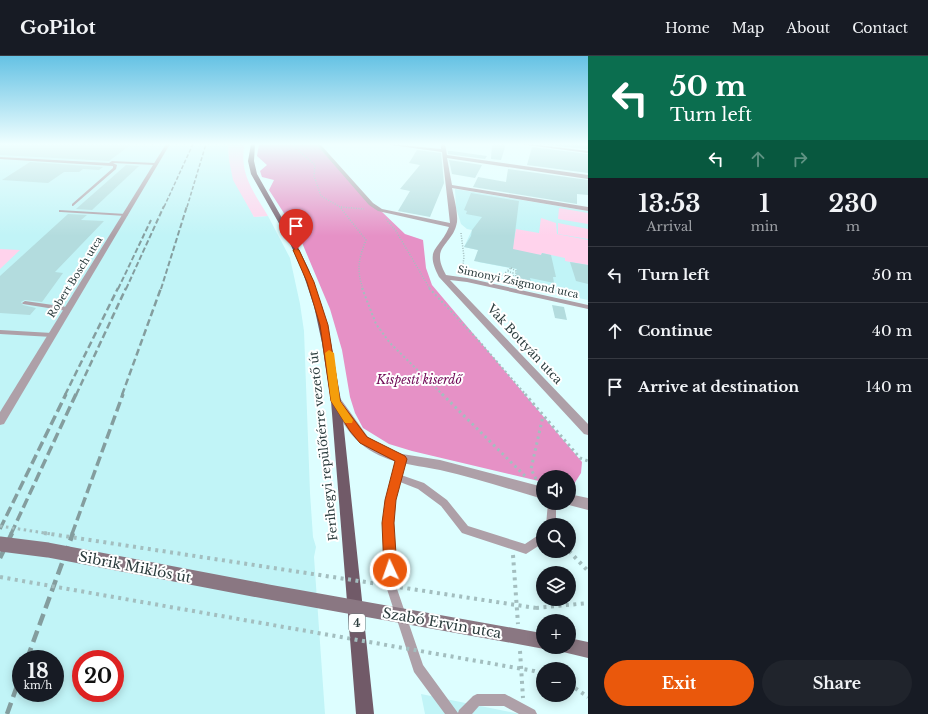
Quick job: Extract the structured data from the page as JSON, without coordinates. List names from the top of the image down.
{
  "streets": {
    "main road": [
      "Ferihegyi repülőtérre vezető út",
      "Sibrik Miklós út",
      "4",
      "Szabó Ervin utca"
    ],
    "street": ["Robert Bosch utca", "Simonyi Zsigmond utca", "Vak Bottyán utca"]
  },
  "crossings": [
    ["Simonyi Zsigmond utca", "Vak Bottyán utca"],
    ["Sibrik Miklós út", "Szabó Ervin utca"]
  ],
  "parks": ["Kispesti kiserdő"],
  "page": {
    "header": "GoPilot",
    "nav": [
      "Home",
      "Map",
      "About",
      "Contact"
    ],
    "turn": ["50 m", "Turn left"],
    "eta": [
      "13:53",
      "Arrival",
      "1",
      "min",
      "230",
      "m"
    ],
    "list": [
      {
        "name": "Turn left",
        "value": "50 m"
      },
      {
        "name": "Continue",
        "value": "40 m"
      },
      {
        "name": "Arrive at destination",
        "value": "140 m"
      }
    ],
    "map_buttons": ["+", "−"],
    "speed": "18 km/h",
    "limit": "20",
    "buttons": ["Exit", "Share"]
  }
}
